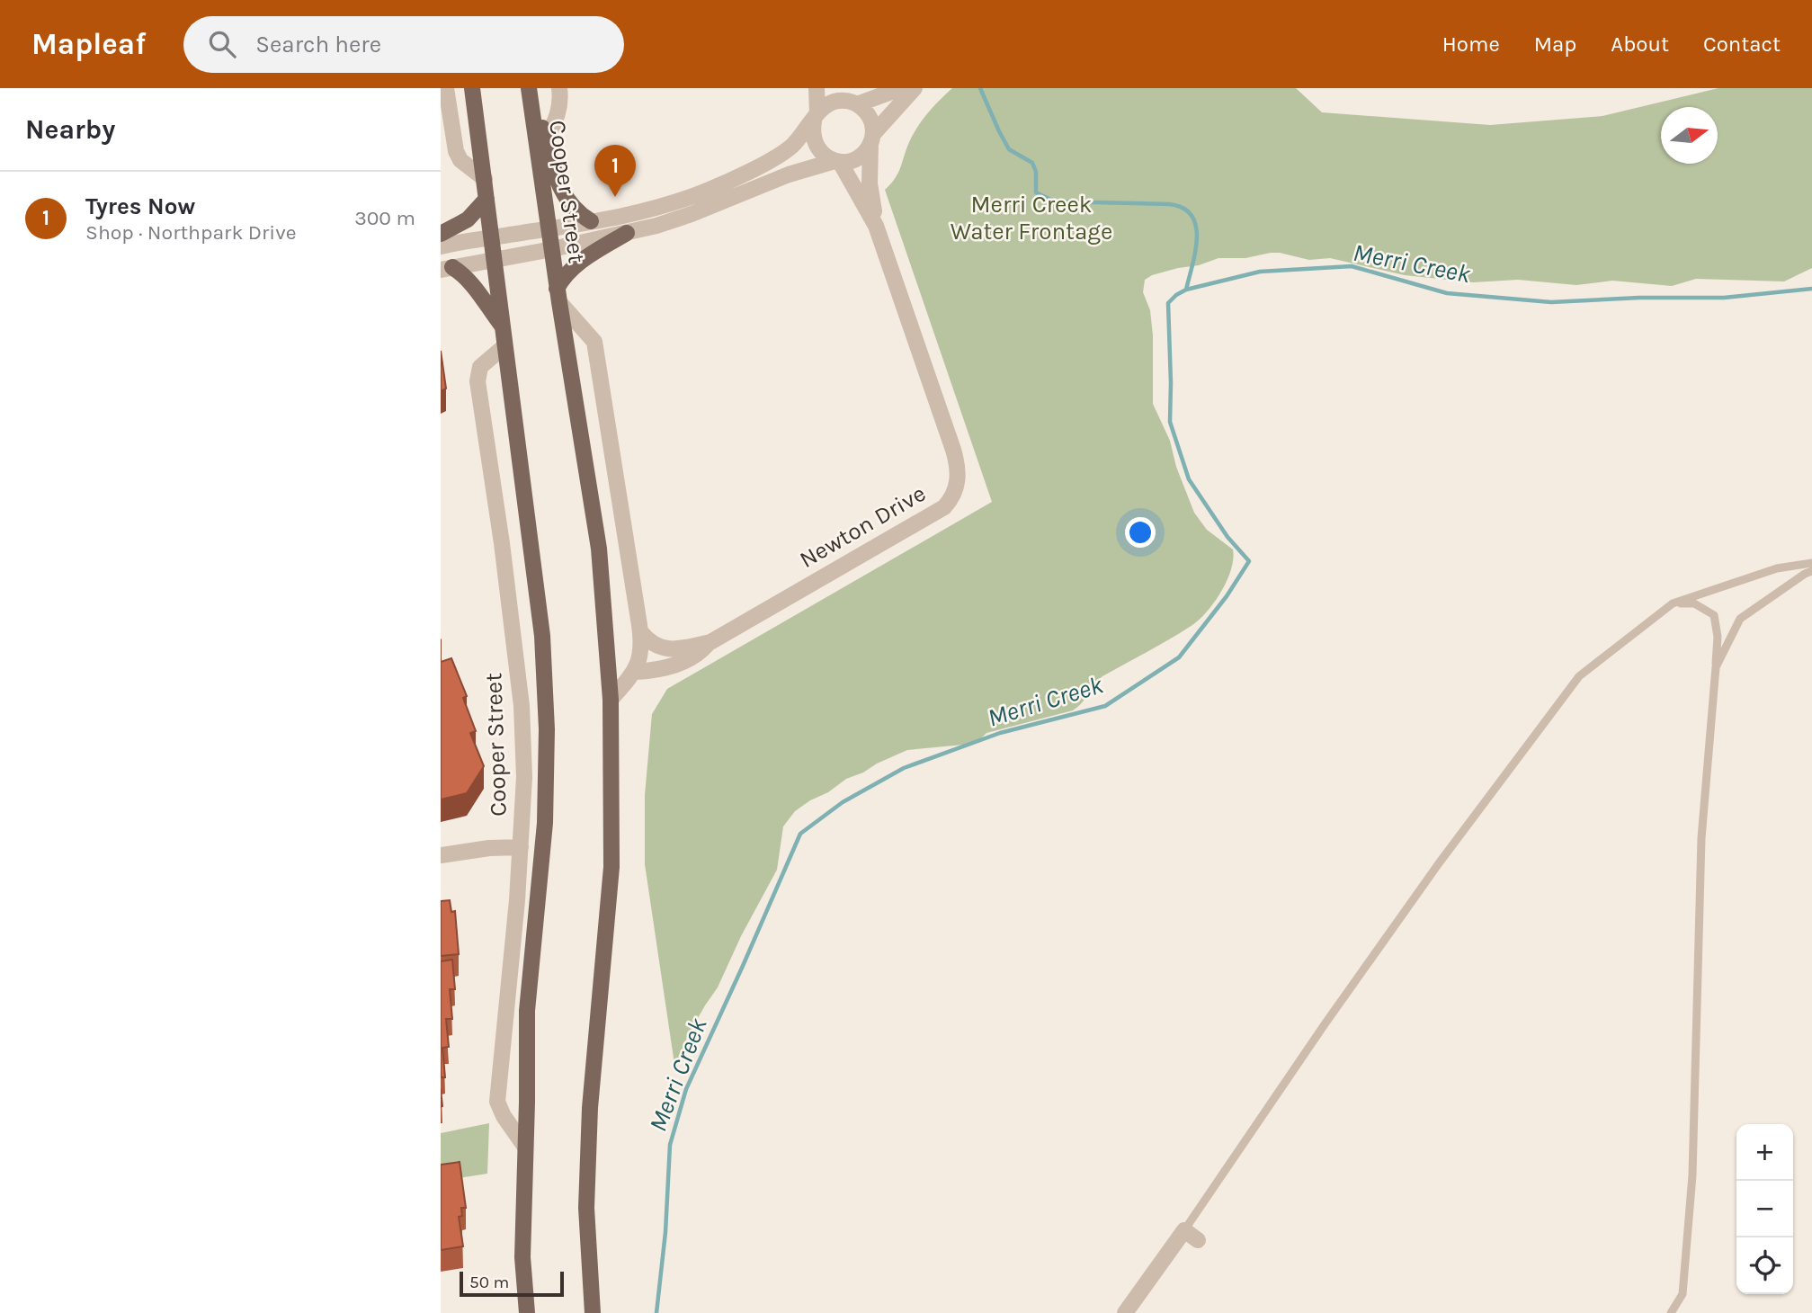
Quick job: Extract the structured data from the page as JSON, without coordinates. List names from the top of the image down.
{
  "streets": {
    "main road": ["Cooper Street"],
    "street": ["Newton Drive"]
  },
  "water": ["Merri Creek"],
  "parks": ["Merri Creek Water Frontage"],
  "scale_bar": "50 m",
  "north": "right",
  "page": {
    "header": "Mapleaf",
    "search": "Search here",
    "nav": [
      "Home",
      "Map",
      "About",
      "Contact"
    ],
    "heading": "Nearby",
    "pins": "1",
    "list": [
      {
        "mark": "1",
        "name": "Tyres Now",
        "note": "Shop · Northpark Drive",
        "value": "300 m"
      }
    ],
    "map_buttons": ["+", "−"],
    "scale": "50 m"
  }
}
